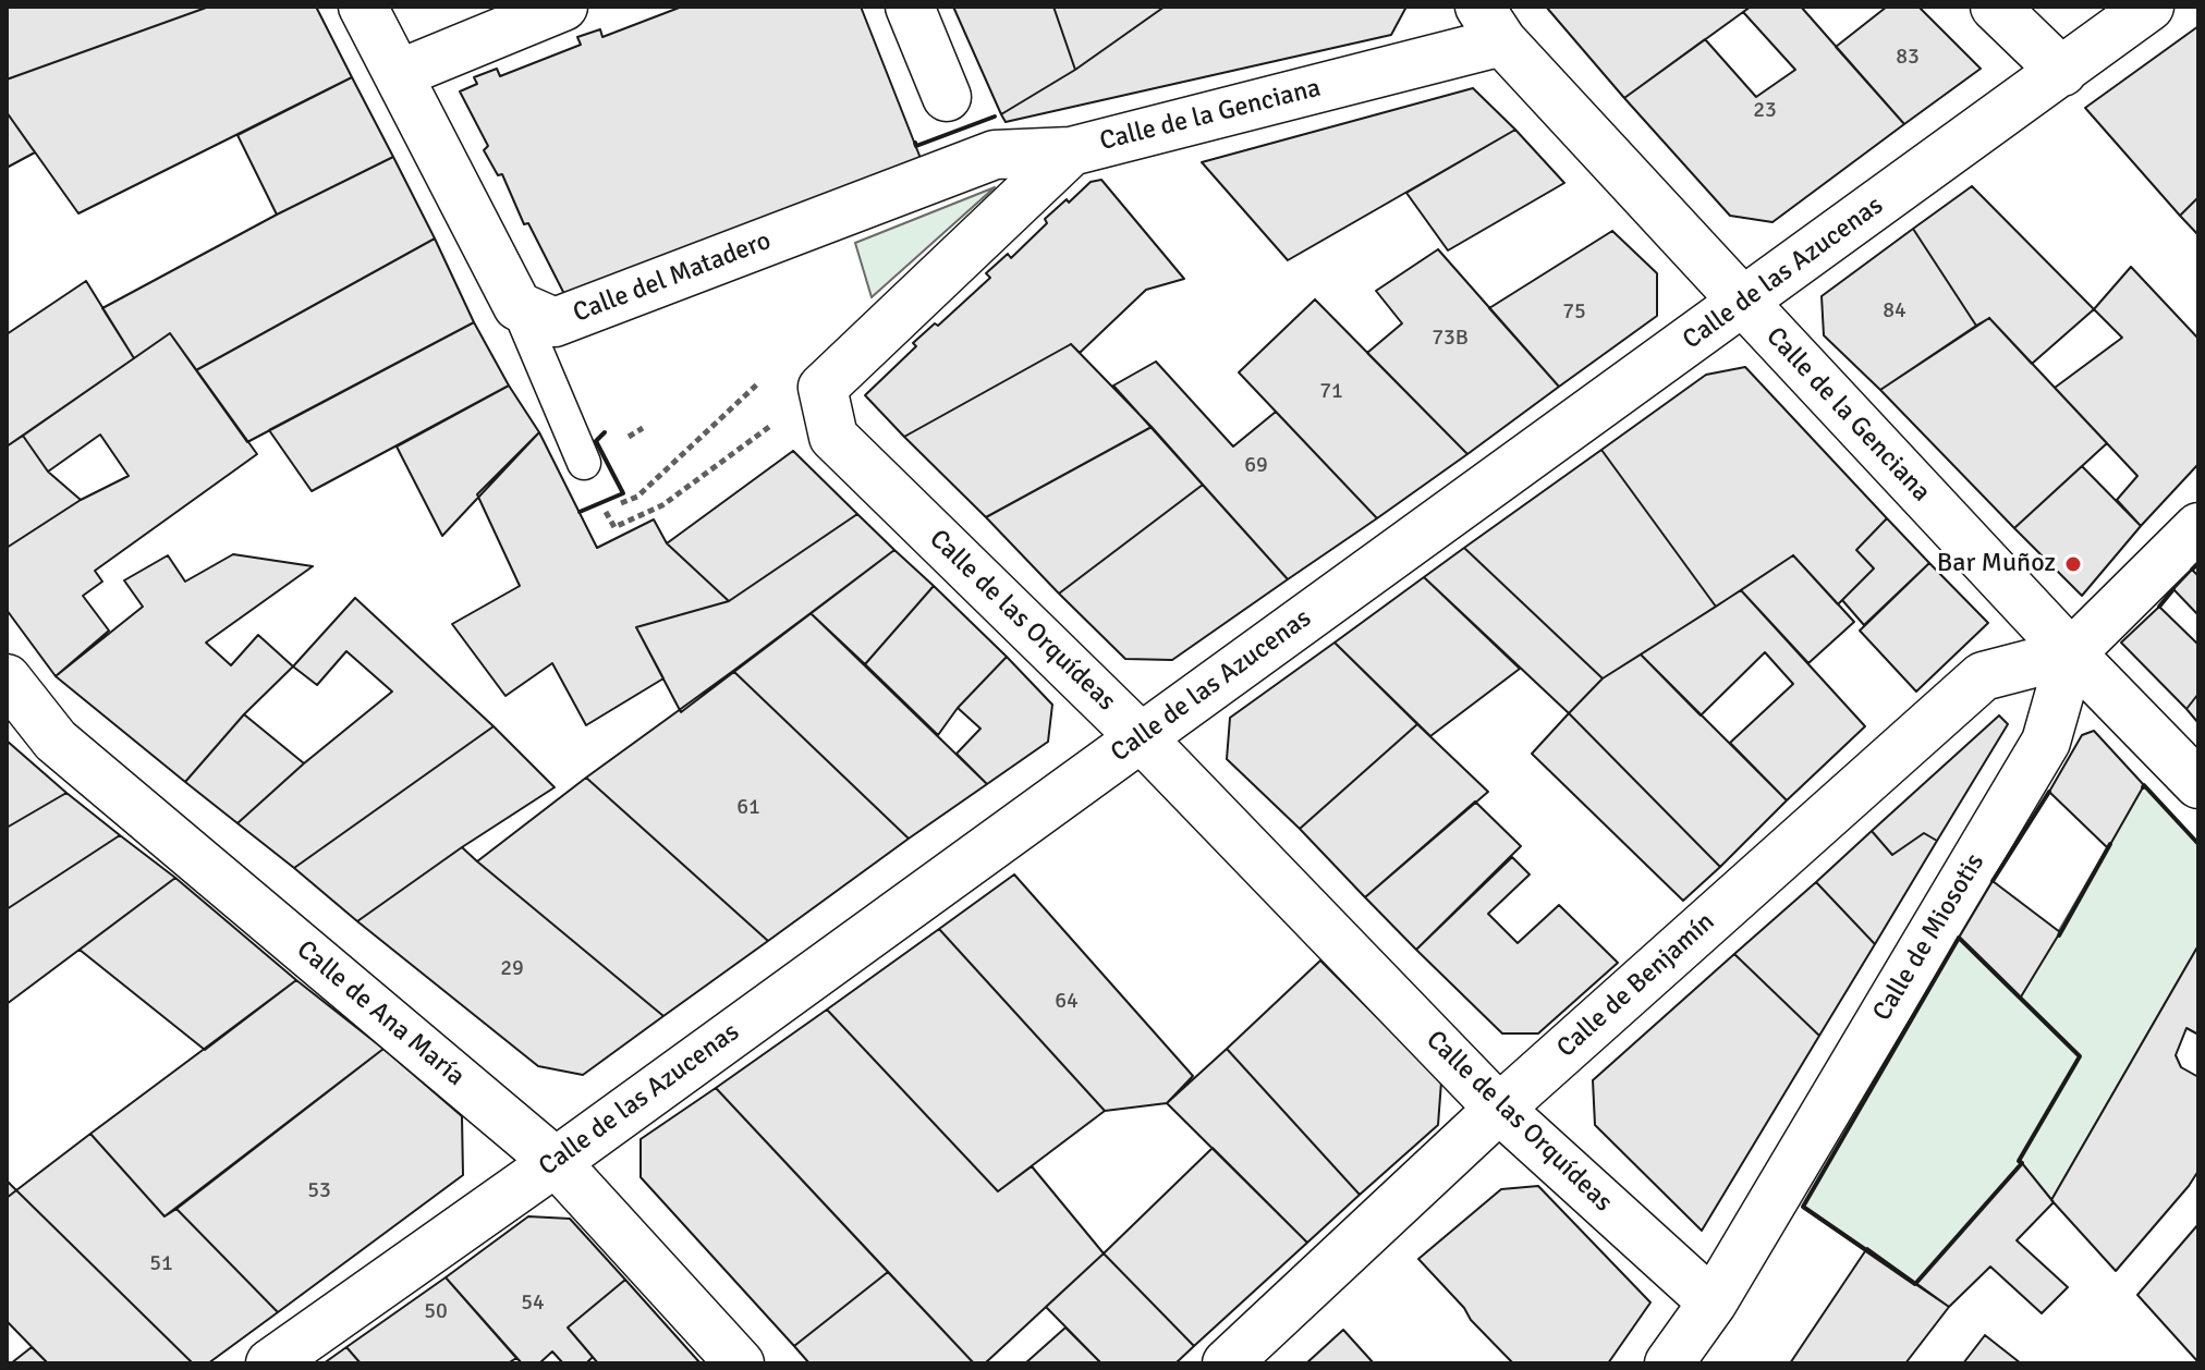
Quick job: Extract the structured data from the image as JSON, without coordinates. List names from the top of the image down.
{
  "streets": {
    "street": [
      "Calle de la Genciana",
      "Calle de las Azucenas",
      "Calle del Matadero",
      "Calle de las Orquídeas",
      "Calle de Miosotis",
      "Calle de Benjamín",
      "Calle de Ana María"
    ]
  },
  "crossings": [
    ["Calle de la Genciana", "Calle de las Azucenas"],
    ["Calle de la Genciana", "Calle del Matadero"],
    ["Calle de la Genciana", "Calle de Miosotis"],
    ["Calle de la Genciana", "Calle de Benjamín"],
    ["Calle de las Azucenas", "Calle de las Orquídeas"],
    ["Calle de las Azucenas", "Calle de Ana María"],
    ["Calle de las Orquídeas", "Calle de Miosotis"],
    ["Calle de las Orquídeas", "Calle de Benjamín"],
    ["Calle de Miosotis", "Calle de Benjamín"]
  ],
  "places": ["Bar Muñoz"],
  "house_numbers": [
    "83",
    "23",
    "84",
    "75",
    "73B",
    "71",
    "69",
    "61",
    "29",
    "64",
    "53",
    "51",
    "54",
    "50"
  ]
}
